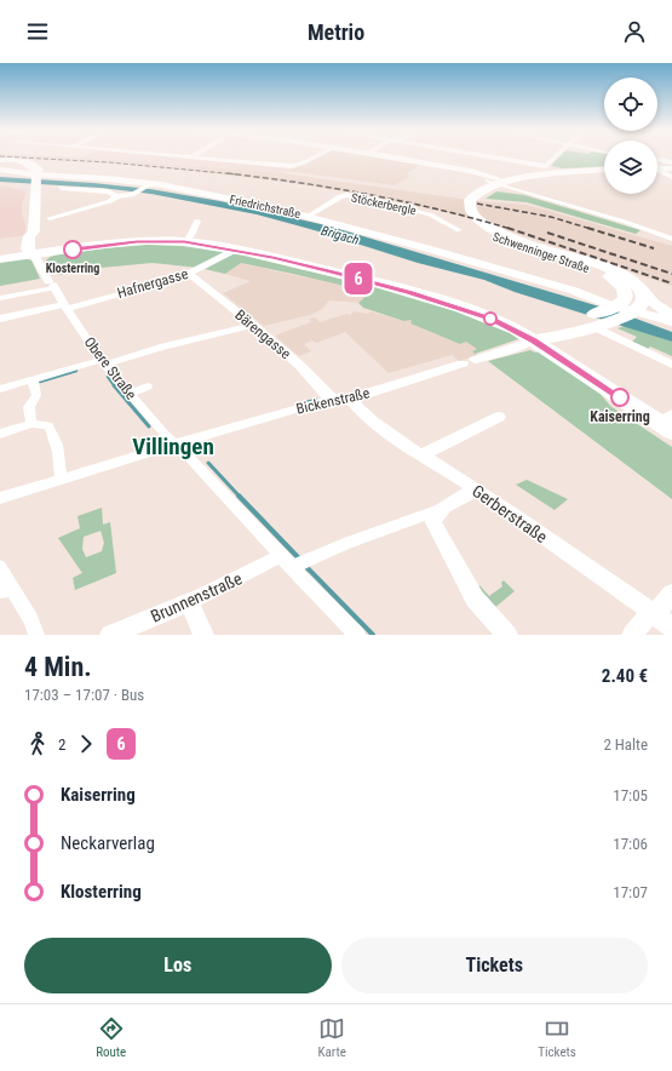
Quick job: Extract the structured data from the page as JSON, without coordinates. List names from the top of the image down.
{
  "streets": {
    "main road": ["Schwenninger Straße", "Bickenstraße"],
    "street": [
      "Stöckerbergle",
      "Friedrichstraße",
      "Hafnergasse",
      "Bärengasse",
      "Obere Straße",
      "Gerberstraße",
      "Brunnenstraße"
    ]
  },
  "crossings": [
    ["Stöckerbergle", "Friedrichstraße"],
    ["Friedrichstraße", "Schwenninger Straße"],
    ["Friedrichstraße", "Bickenstraße"],
    ["Schwenninger Straße", "Bickenstraße"],
    ["Hafnergasse", "Bärengasse"],
    ["Hafnergasse", "Obere Straße"],
    ["Bärengasse", "Bickenstraße"],
    ["Obere Straße", "Bickenstraße"],
    ["Obere Straße", "Brunnenstraße"],
    ["Bickenstraße", "Gerberstraße"]
  ],
  "districts": ["Villingen"],
  "water": ["Brigach"],
  "places": ["Klosterring", "Kaiserring"],
  "lines": ["bus line 6"],
  "page": {
    "header": "Metrio",
    "on_map": "6",
    "heading": ["4 Min.", "17:03 – 17:07 · Bus", "2.40 €"],
    "legs": ["2", "6", "2 Halte"],
    "list": [
      {
        "name": "Kaiserring",
        "value": "17:05"
      },
      {
        "name": "Neckarverlag",
        "value": "17:06"
      },
      {
        "name": "Klosterring",
        "value": "17:07"
      }
    ],
    "buttons": ["Los", "Tickets"],
    "tabs": ["Route", "Karte", "Tickets"]
  }
}
